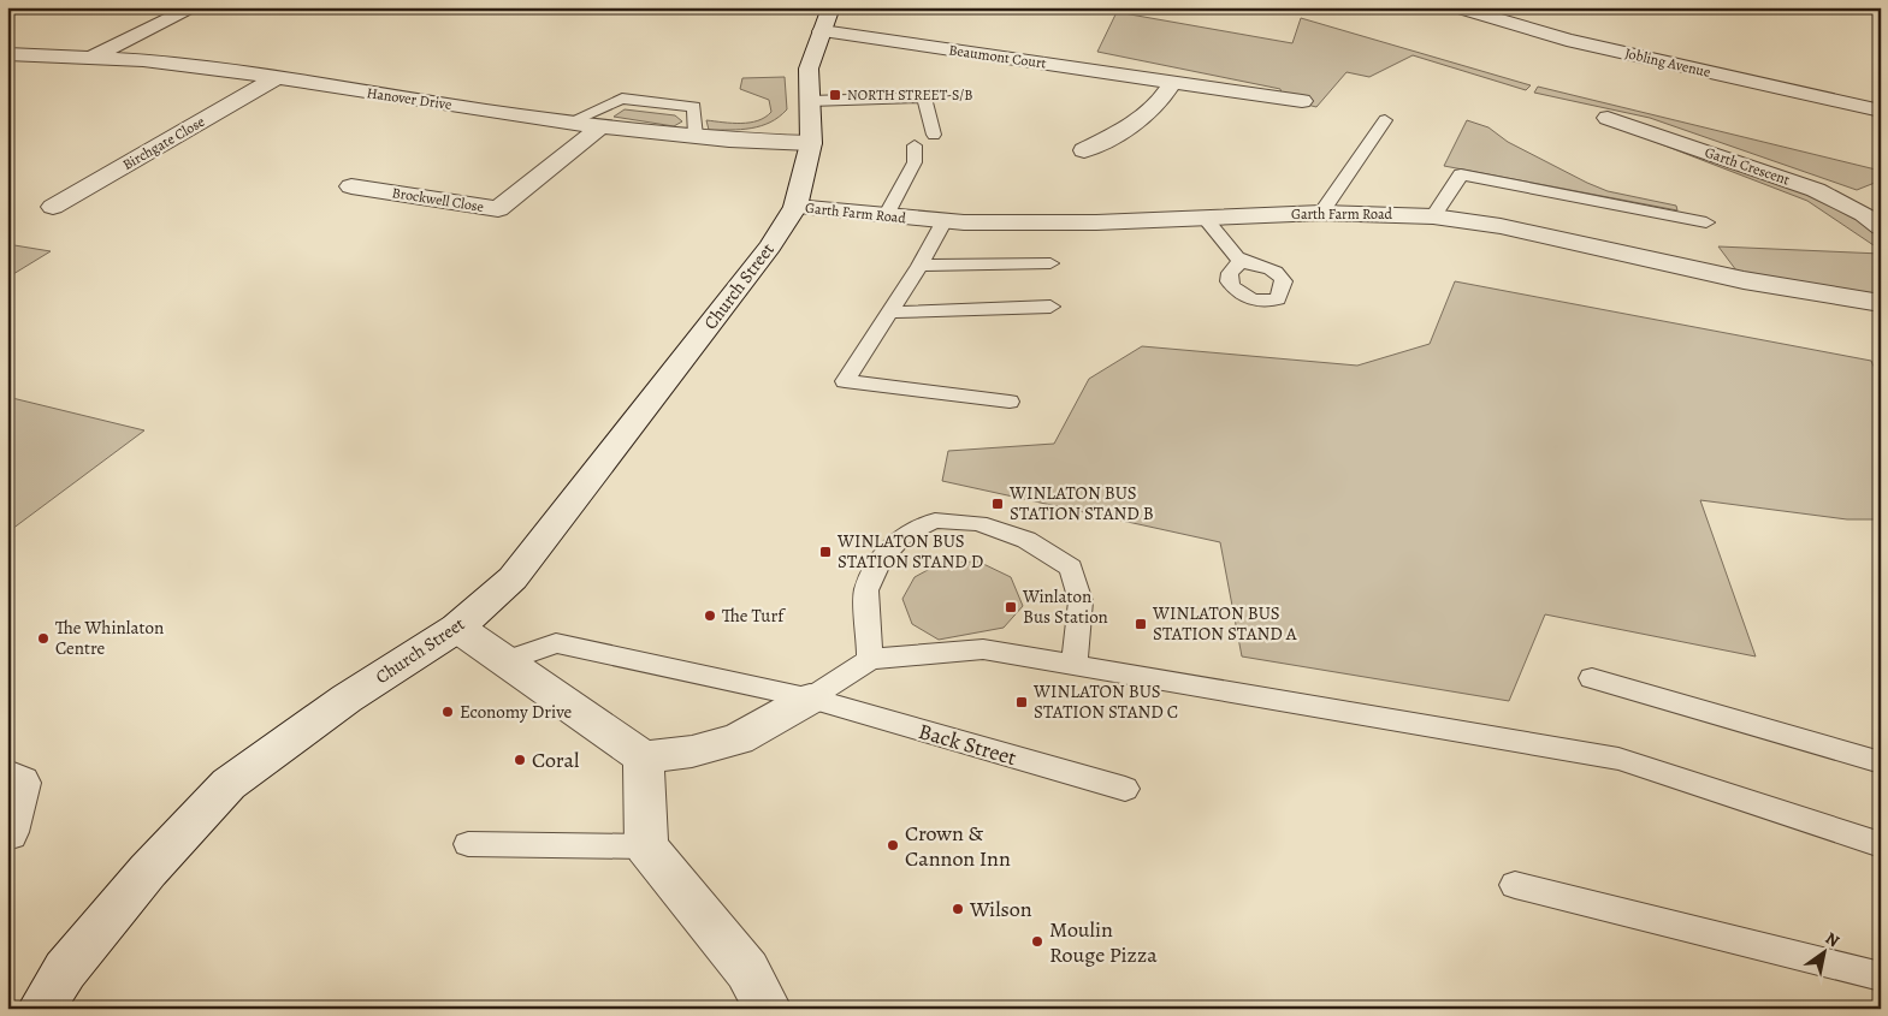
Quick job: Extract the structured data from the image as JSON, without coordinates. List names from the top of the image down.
{
  "streets": {
    "street": [
      "Beaumont Court",
      "Jobling Avenue",
      "Hanover Drive",
      "Birchgate Close",
      "Garth Crescent",
      "Brockwell Close",
      "Garth Farm Road",
      "Church Street"
    ],
    "lane": ["Back Street"]
  },
  "crossings": [
    ["Beaumont Court", "Church Street"],
    ["Hanover Drive", "Birchgate Close"],
    ["Hanover Drive", "Brockwell Close"],
    ["Hanover Drive", "Church Street"],
    ["Garth Farm Road", "Church Street"]
  ],
  "places": {
    "transit": [
      "NORTH STREET-S/B",
      "WINLATON BUS STATION STAND B",
      "WINLATON BUS STATION STAND D",
      "Winlaton Bus Station",
      "WINLATON BUS STATION STAND A",
      "WINLATON BUS STATION STAND C"
    ],
    "other": [
      "The Turf",
      "The Whinlaton Centre",
      "Economy Drive",
      "Coral",
      "Crown & Cannon Inn",
      "Wilson",
      "Moulin Rouge Pizza"
    ]
  },
  "north": "top right"
}
